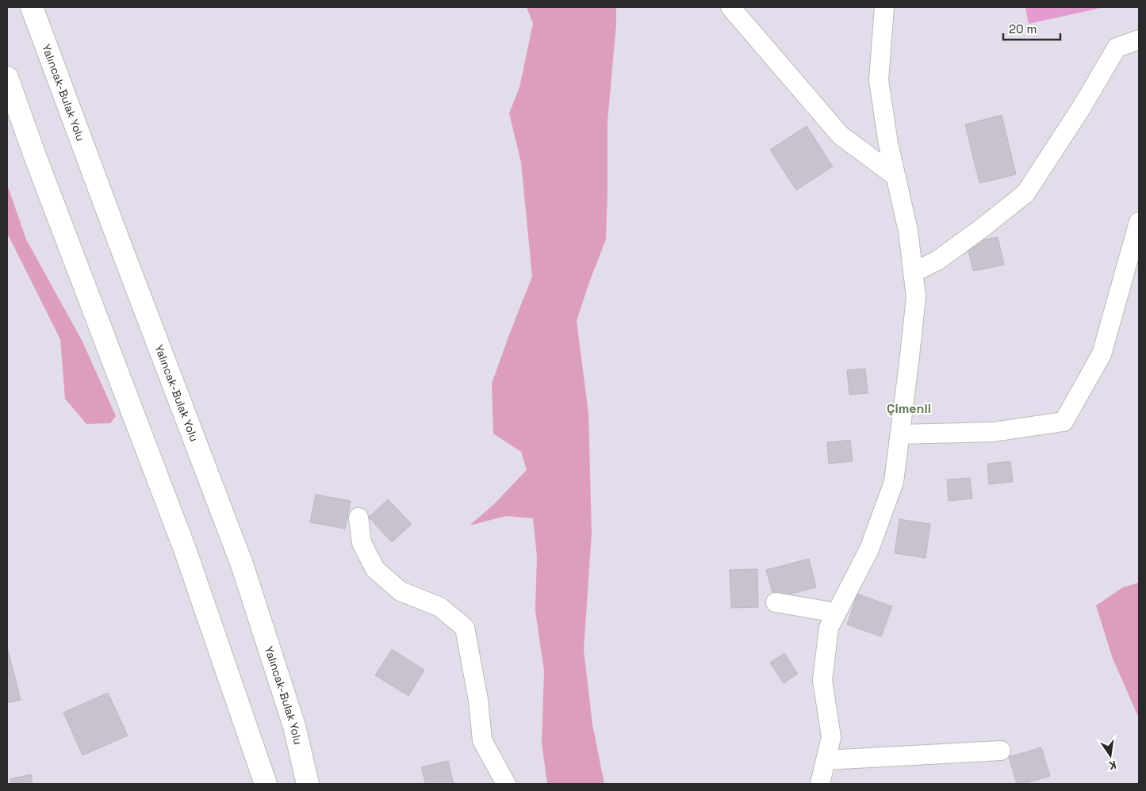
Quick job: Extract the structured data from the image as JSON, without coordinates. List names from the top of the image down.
{
  "streets": {
    "main road": ["Yalıncak-Bulak Yolu"]
  },
  "districts": ["Çimenli"],
  "scale_bar": "20 m",
  "north": "bottom"
}
